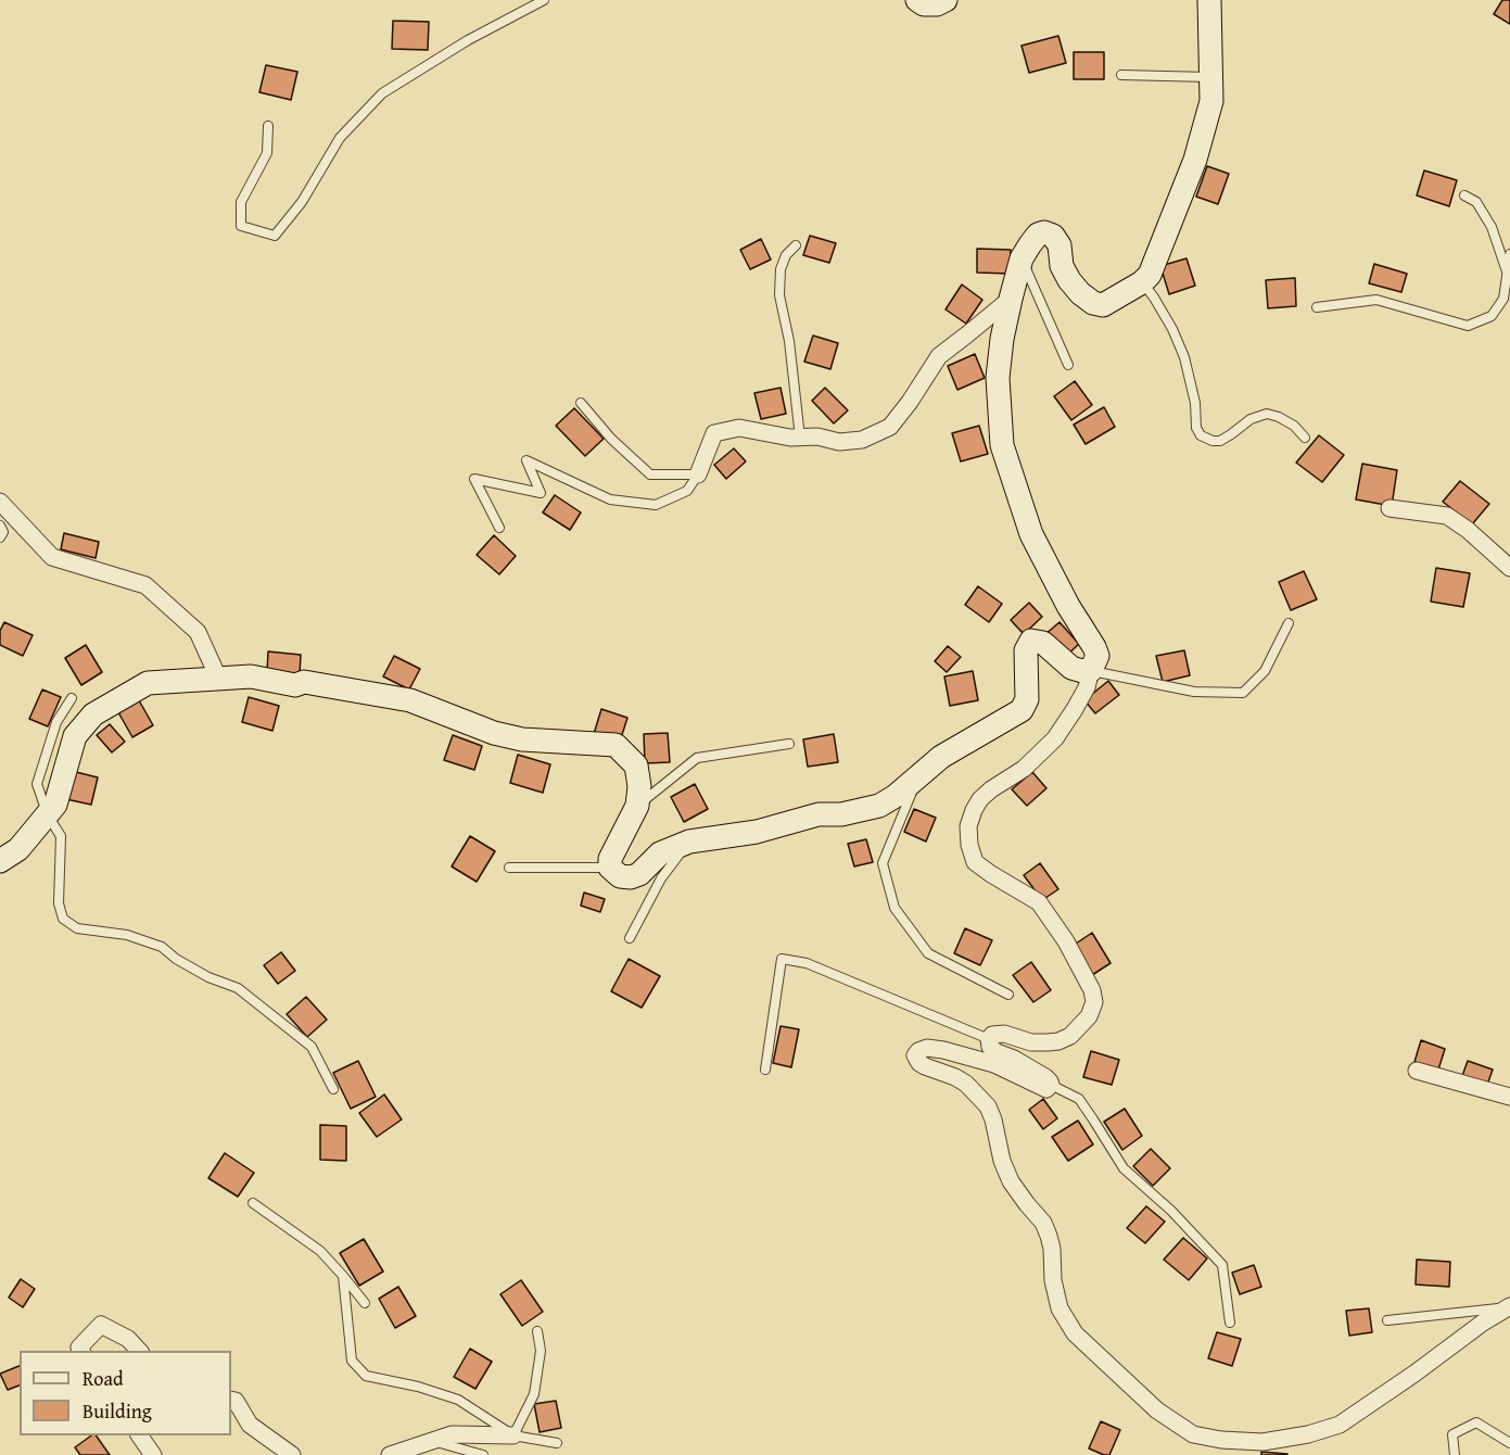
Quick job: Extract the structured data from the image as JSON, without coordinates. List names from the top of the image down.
{
  "legend": ["Road", "Building"]
}
